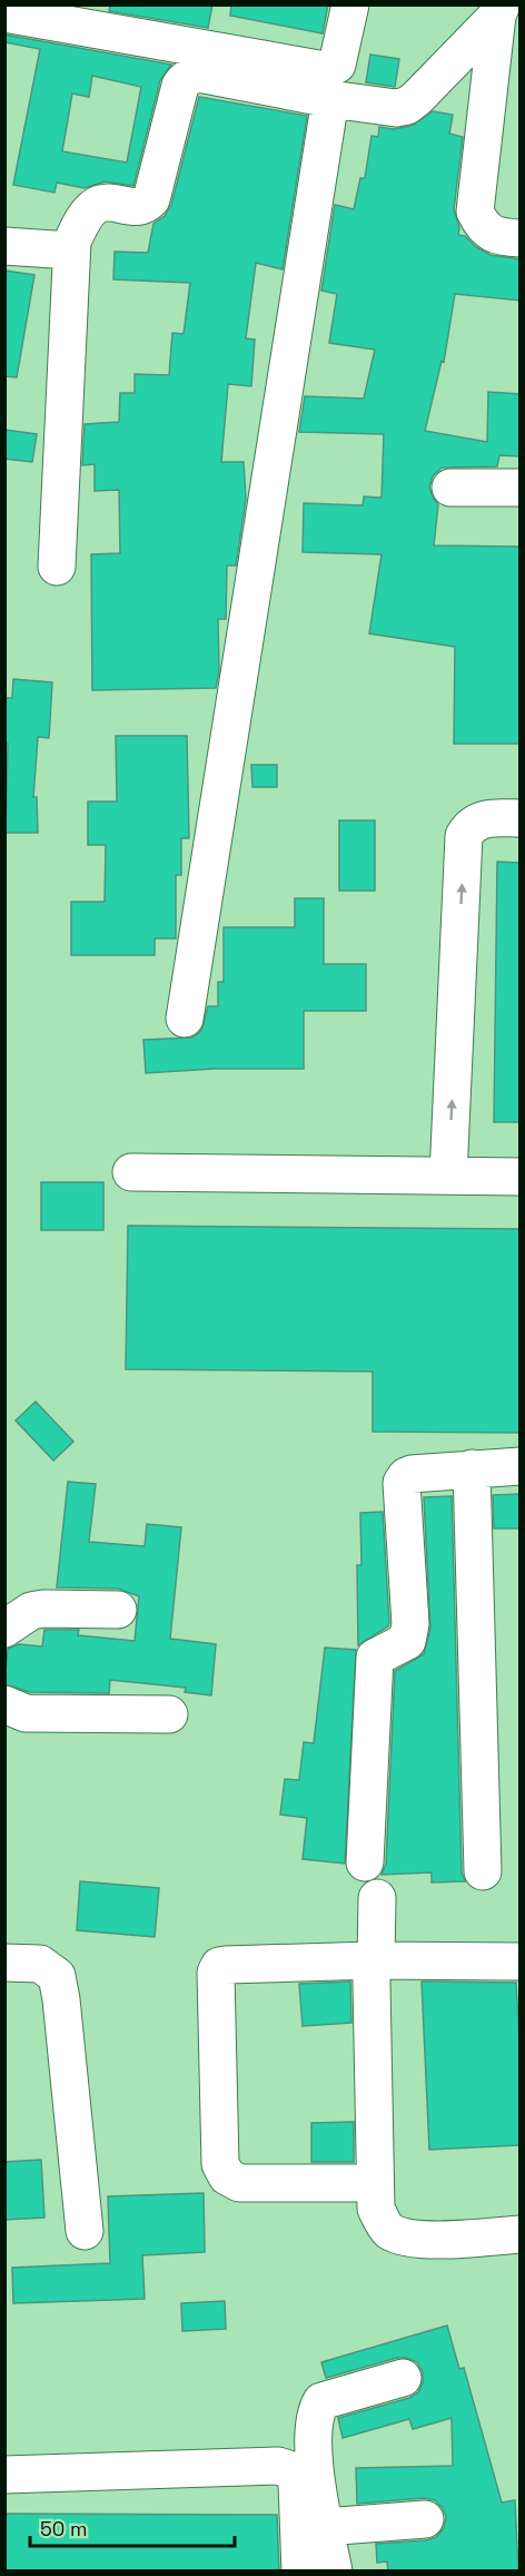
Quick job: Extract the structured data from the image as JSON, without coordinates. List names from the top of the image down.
{
  "scale_bar": "50 m"
}
